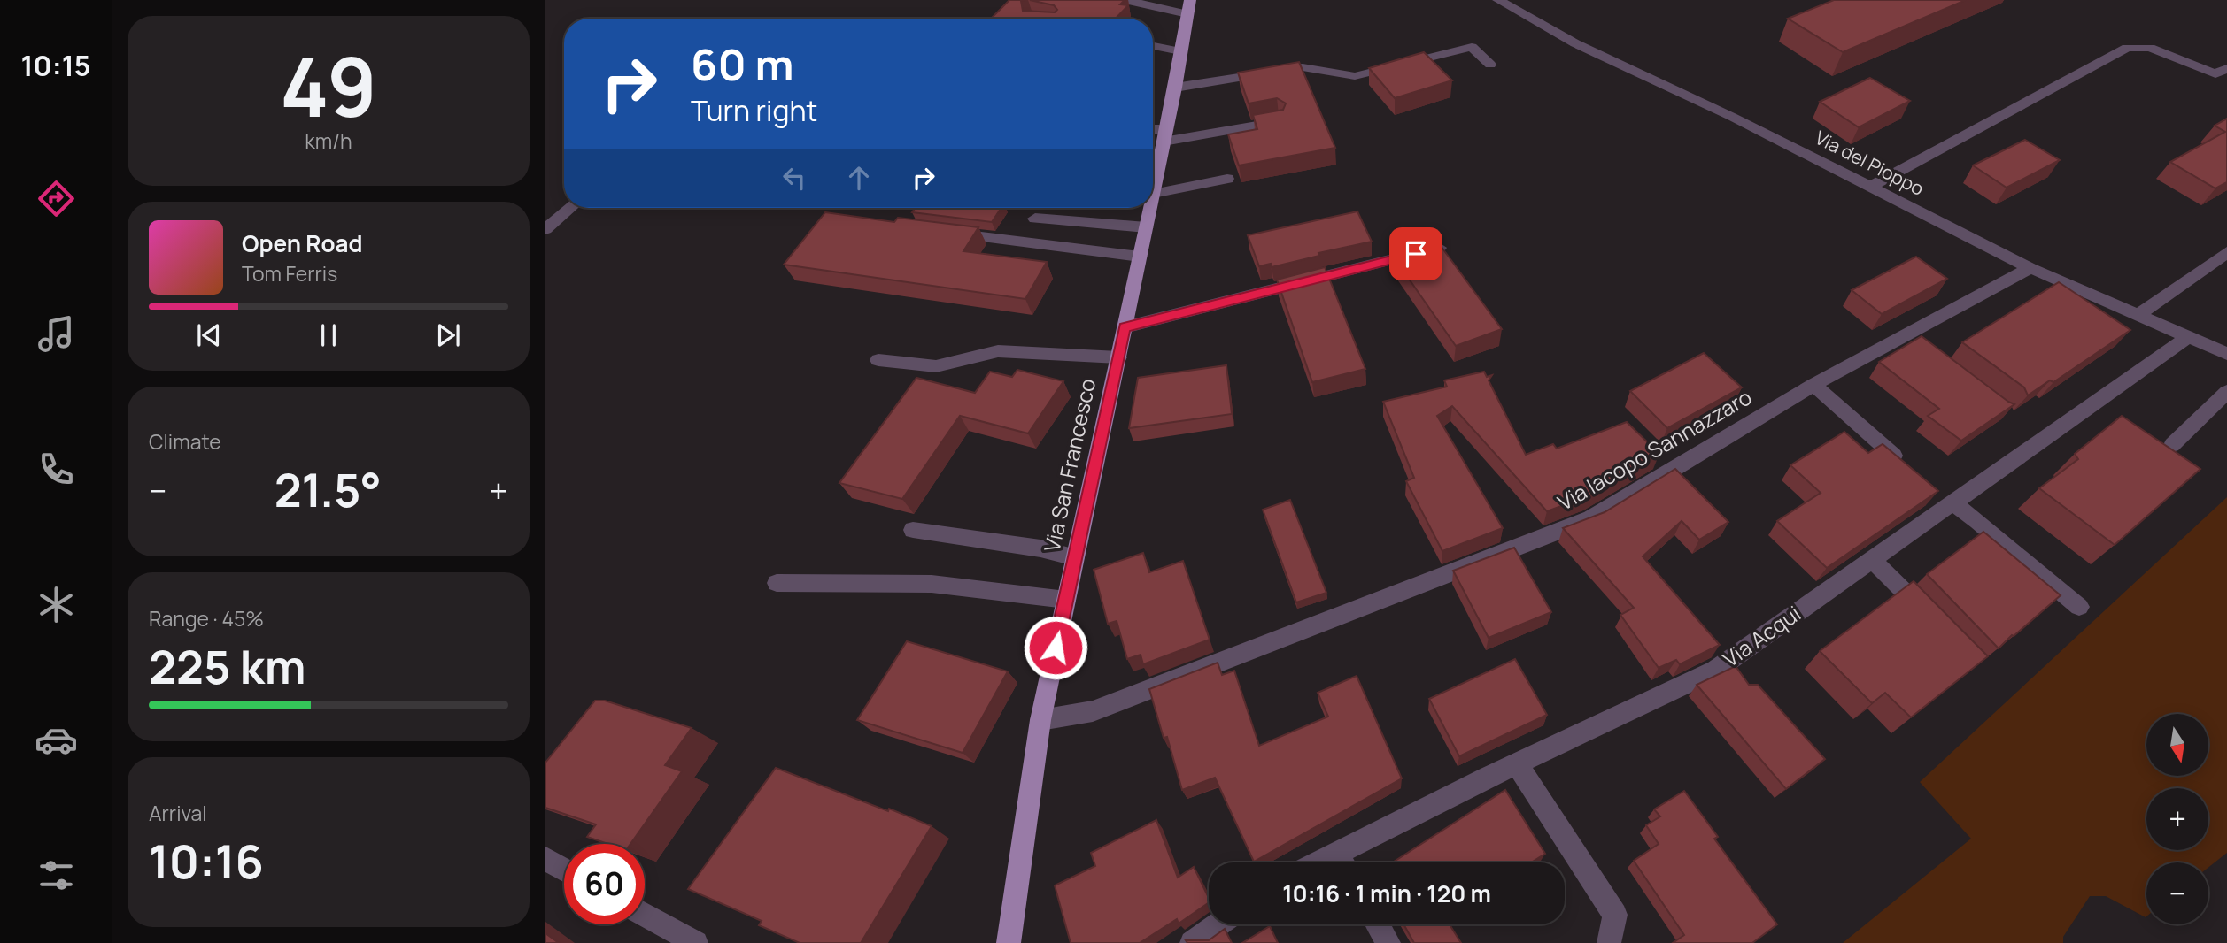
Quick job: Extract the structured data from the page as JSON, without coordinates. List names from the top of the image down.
{
  "streets": {
    "main road": ["Via San Francesco"],
    "street": ["Via del Pioppo", "Via Iacopo Sannazzaro", "Via Acqui"]
  },
  "crossings": [
    ["Via del Pioppo", "Via Iacopo Sannazzaro"],
    ["Via del Pioppo", "Via Acqui"],
    ["Via Iacopo Sannazzaro", "Via San Francesco"]
  ],
  "north": "bottom",
  "page": {
    "tabs": "10:15",
    "tile": [
      ["49", "km/h"],
      "Climate",
      ["Range · 45%", "225 km"],
      ["Arrival", "10:16"]
    ],
    "turn": ["60 m", "Turn right"],
    "song": ["Open Road", "Tom Ferris"],
    "heat": ["−", "21.5°", "+"],
    "map_buttons": ["+", "−"],
    "limit": "60",
    "trip": "10:16 · 1 min · 120 m"
  }
}
